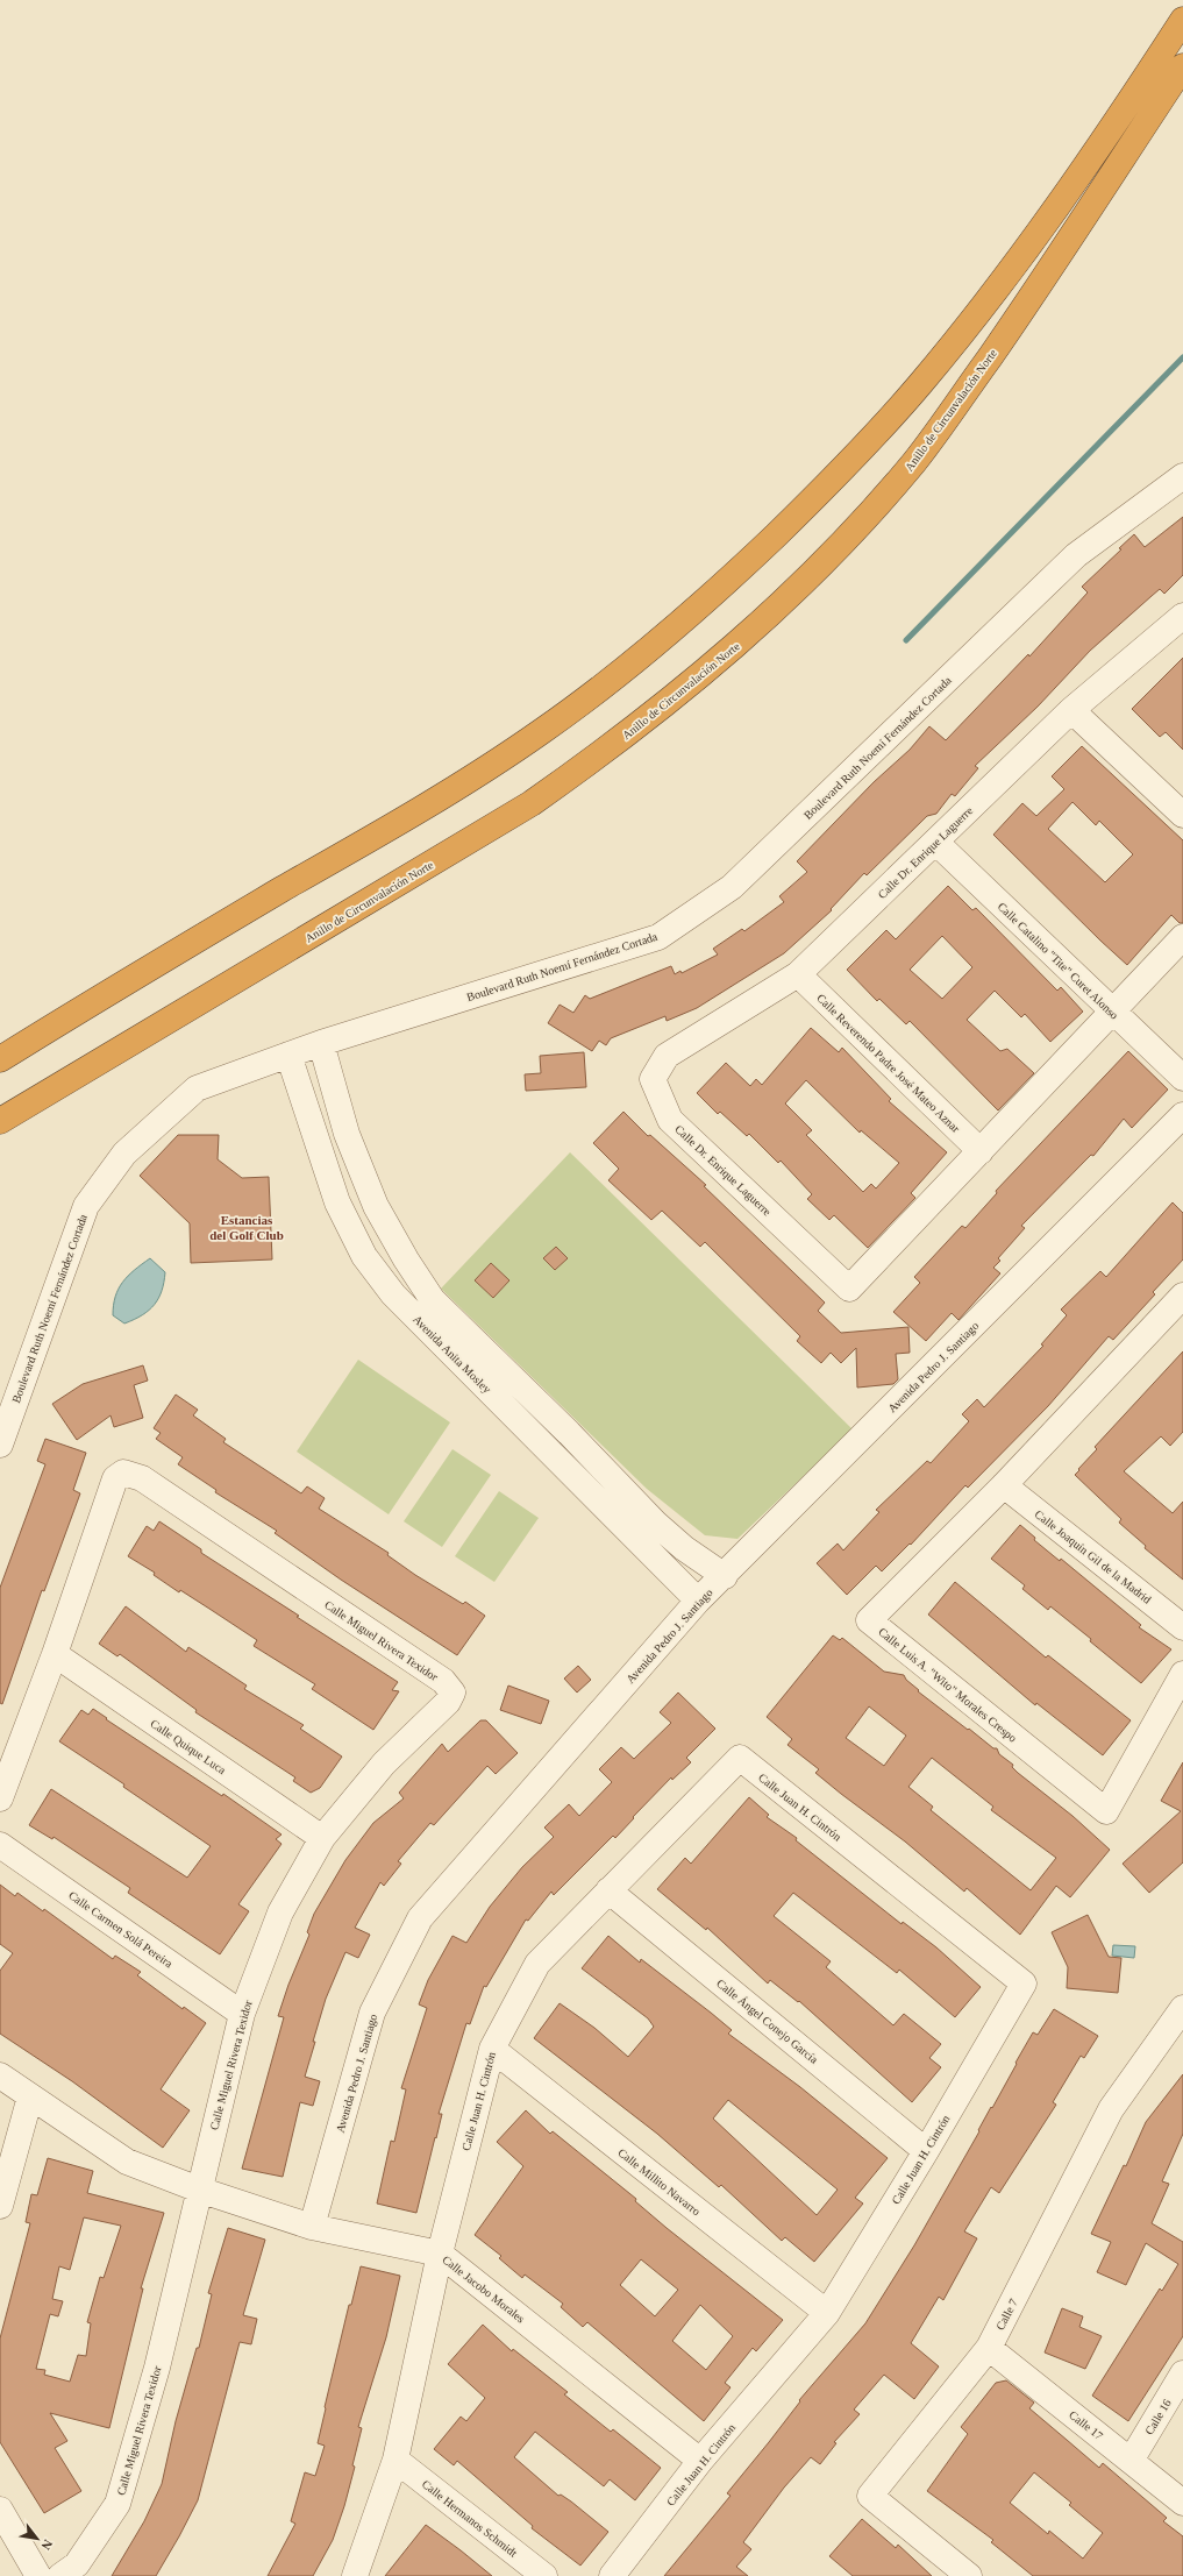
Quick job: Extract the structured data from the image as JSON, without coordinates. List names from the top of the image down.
{
  "streets": {
    "highway": ["Anillo de Circunvalación Norte"],
    "street": [
      "Boulevard Ruth Noemí Fernández Cortada",
      "Calle Dr. Enrique Laguerre",
      "Calle Catalino \"Tite\" Curet Alonso",
      "Calle Reverendo Padre José Mateo Aznar",
      "Avenida Anita Mosley",
      "Avenida Pedro J. Santiago",
      "Calle Joaquín Gil de la Madrid",
      "Calle Miguel Rivera Texidor",
      "Calle Luis A. \"Wito\" Morales Crespo",
      "Calle Quique Luca",
      "Calle Juan H. Cintrón",
      "Calle Carmen Solá Pereira",
      "Calle Ángel Conejo García",
      "Calle Millito Navarro",
      "Calle Jacobo Morales",
      "Calle 7",
      "Calle 16",
      "Calle 17",
      "Calle Hermanos Schmidt"
    ]
  },
  "crossings": [
    ["Boulevard Ruth Noemí Fernández Cortada", "Avenida Anita Mosley"],
    ["Calle Dr. Enrique Laguerre", "Calle Catalino \"Tite\" Curet Alonso"],
    ["Calle Dr. Enrique Laguerre", "Calle Reverendo Padre José Mateo Aznar"],
    ["Avenida Anita Mosley", "Avenida Pedro J. Santiago"],
    ["Avenida Pedro J. Santiago", "Calle Jacobo Morales"],
    ["Calle Joaquín Gil de la Madrid", "Calle Luis A. \"Wito\" Morales Crespo"],
    ["Calle Miguel Rivera Texidor", "Calle Quique Luca"],
    ["Calle Miguel Rivera Texidor", "Calle Carmen Solá Pereira"],
    ["Calle Miguel Rivera Texidor", "Calle Jacobo Morales"],
    ["Calle Juan H. Cintrón", "Calle Ángel Conejo García"],
    ["Calle Juan H. Cintrón", "Calle Millito Navarro"],
    ["Calle Juan H. Cintrón", "Calle Jacobo Morales"],
    ["Calle Juan H. Cintrón", "Calle Hermanos Schmidt"],
    ["Calle 7", "Calle 17"],
    ["Calle 16", "Calle 17"]
  ],
  "districts": ["Estancias del Golf Club"],
  "north": "bottom right"
}
